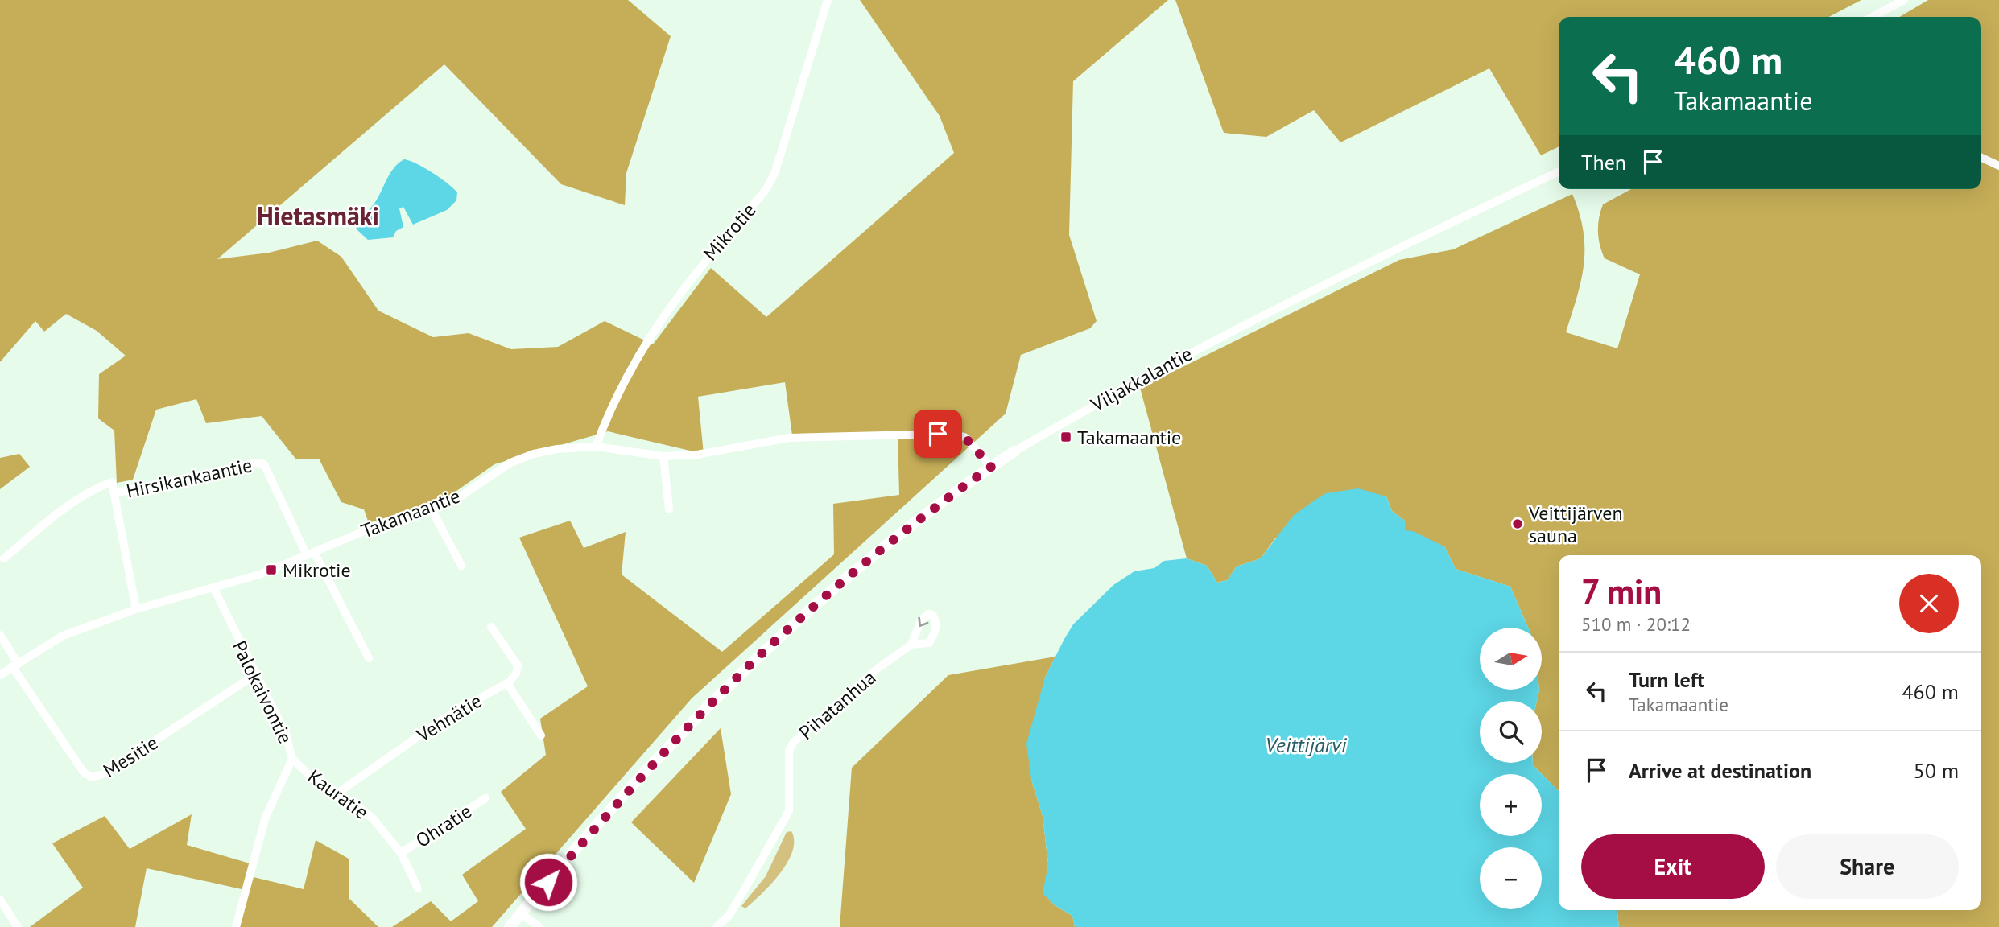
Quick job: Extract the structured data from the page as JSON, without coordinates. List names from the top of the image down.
{
  "streets": {
    "main road": ["Viljakkalantie"],
    "street": [
      "Mikrotie",
      "Hirsikankaantie",
      "Takamaantie",
      "Palokaivontie",
      "Pihatanhua",
      "Vehnätie",
      "Mesitie",
      "Kauratie",
      "Ohratie"
    ]
  },
  "crossings": [
    ["Mikrotie", "Takamaantie"],
    ["Viljakkalantie", "Takamaantie"],
    ["Hirsikankaantie", "Takamaantie"],
    ["Takamaantie", "Palokaivontie"],
    ["Takamaantie", "Mesitie"],
    ["Palokaivontie", "Mesitie"],
    ["Palokaivontie", "Kauratie"],
    ["Vehnätie", "Kauratie"],
    ["Kauratie", "Ohratie"]
  ],
  "districts": ["Hietasmäki"],
  "water": ["Veittijärvi"],
  "places": {
    "transit": ["Takamaantie", "Mikrotie"],
    "other": ["Veittijärven sauna"]
  },
  "north": "right",
  "page": {
    "turn": ["460 m", "Takamaantie"],
    "then": "Then",
    "heading": ["7 min", "510 m · 20:12"],
    "map_buttons": ["+", "−"],
    "list": [
      {
        "name": "Turn left",
        "note": "Takamaantie",
        "value": "460 m"
      },
      {
        "name": "Arrive at destination",
        "value": "50 m"
      }
    ],
    "buttons": ["Exit", "Share"]
  }
}
